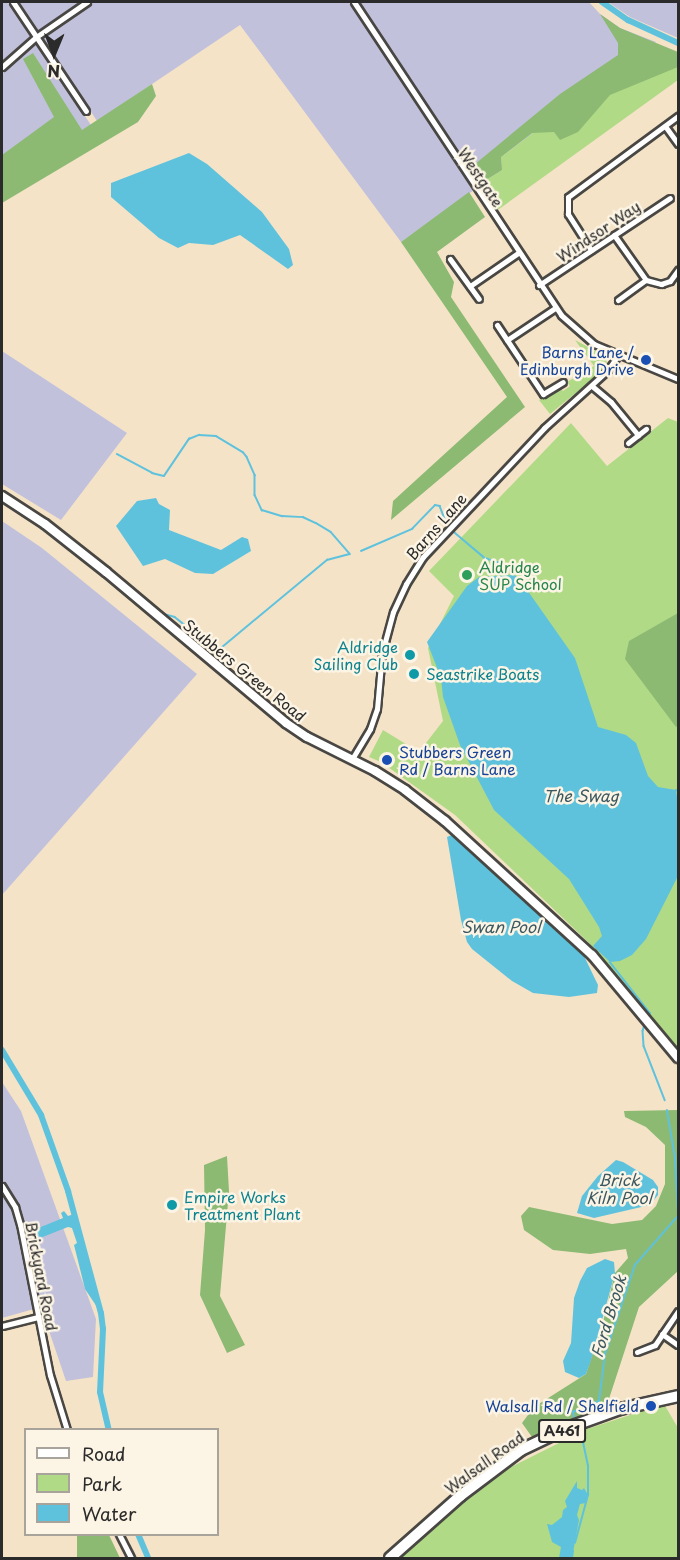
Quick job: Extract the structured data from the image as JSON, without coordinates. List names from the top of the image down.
{
  "streets": {
    "highway": ["A461", "Walsall Road"],
    "street": [
      "Westgate",
      "Windsor Way",
      "Barns Lane",
      "Stubbers Green Road",
      "Brickyard Road"
    ]
  },
  "crossings": [
    ["Westgate", "Windsor Way"],
    ["Westgate", "Barns Lane"],
    ["Barns Lane", "Stubbers Green Road"]
  ],
  "water": [
    "The Swag",
    "Swan Pool",
    "Brick Kiln Pool",
    "Ford Brook"
  ],
  "places": [
    "Barns Lane / Edinburgh Drive",
    "Aldridge SUP School",
    "Aldridge Sailing Club",
    "Seastrike Boats",
    "Stubbers Green Rd / Barns Lane",
    "Empire Works Treatment Plant",
    "Walsall Rd / Shelfield"
  ],
  "legend": ["Road", "Park", "Water"],
  "north": "bottom"
}
